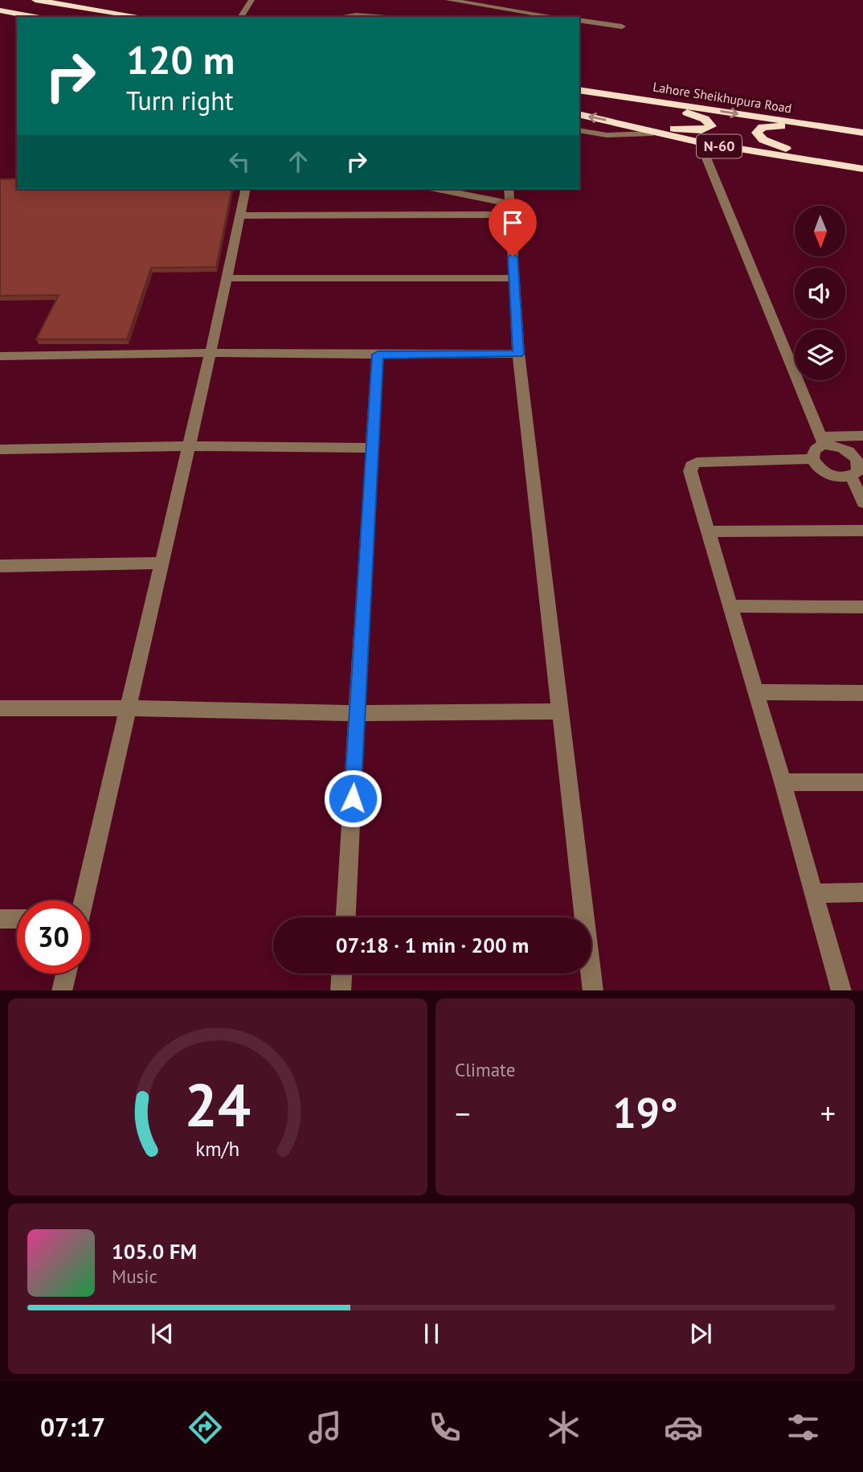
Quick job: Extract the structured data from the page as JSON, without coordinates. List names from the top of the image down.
{
  "streets": {
    "highway": ["Lahore Sheikhupura Road", "N-60"]
  },
  "north": "bottom",
  "page": {
    "turn": ["120 m", "Turn right"],
    "limit": "30",
    "trip": "07:18 · 1 min · 200 m",
    "tile": "Climate",
    "heat": ["−", "19°", "+"],
    "song": ["105.0 FM", "Music"],
    "tabs": "07:17",
    "gauge": ["24", "km/h"]
  }
}
